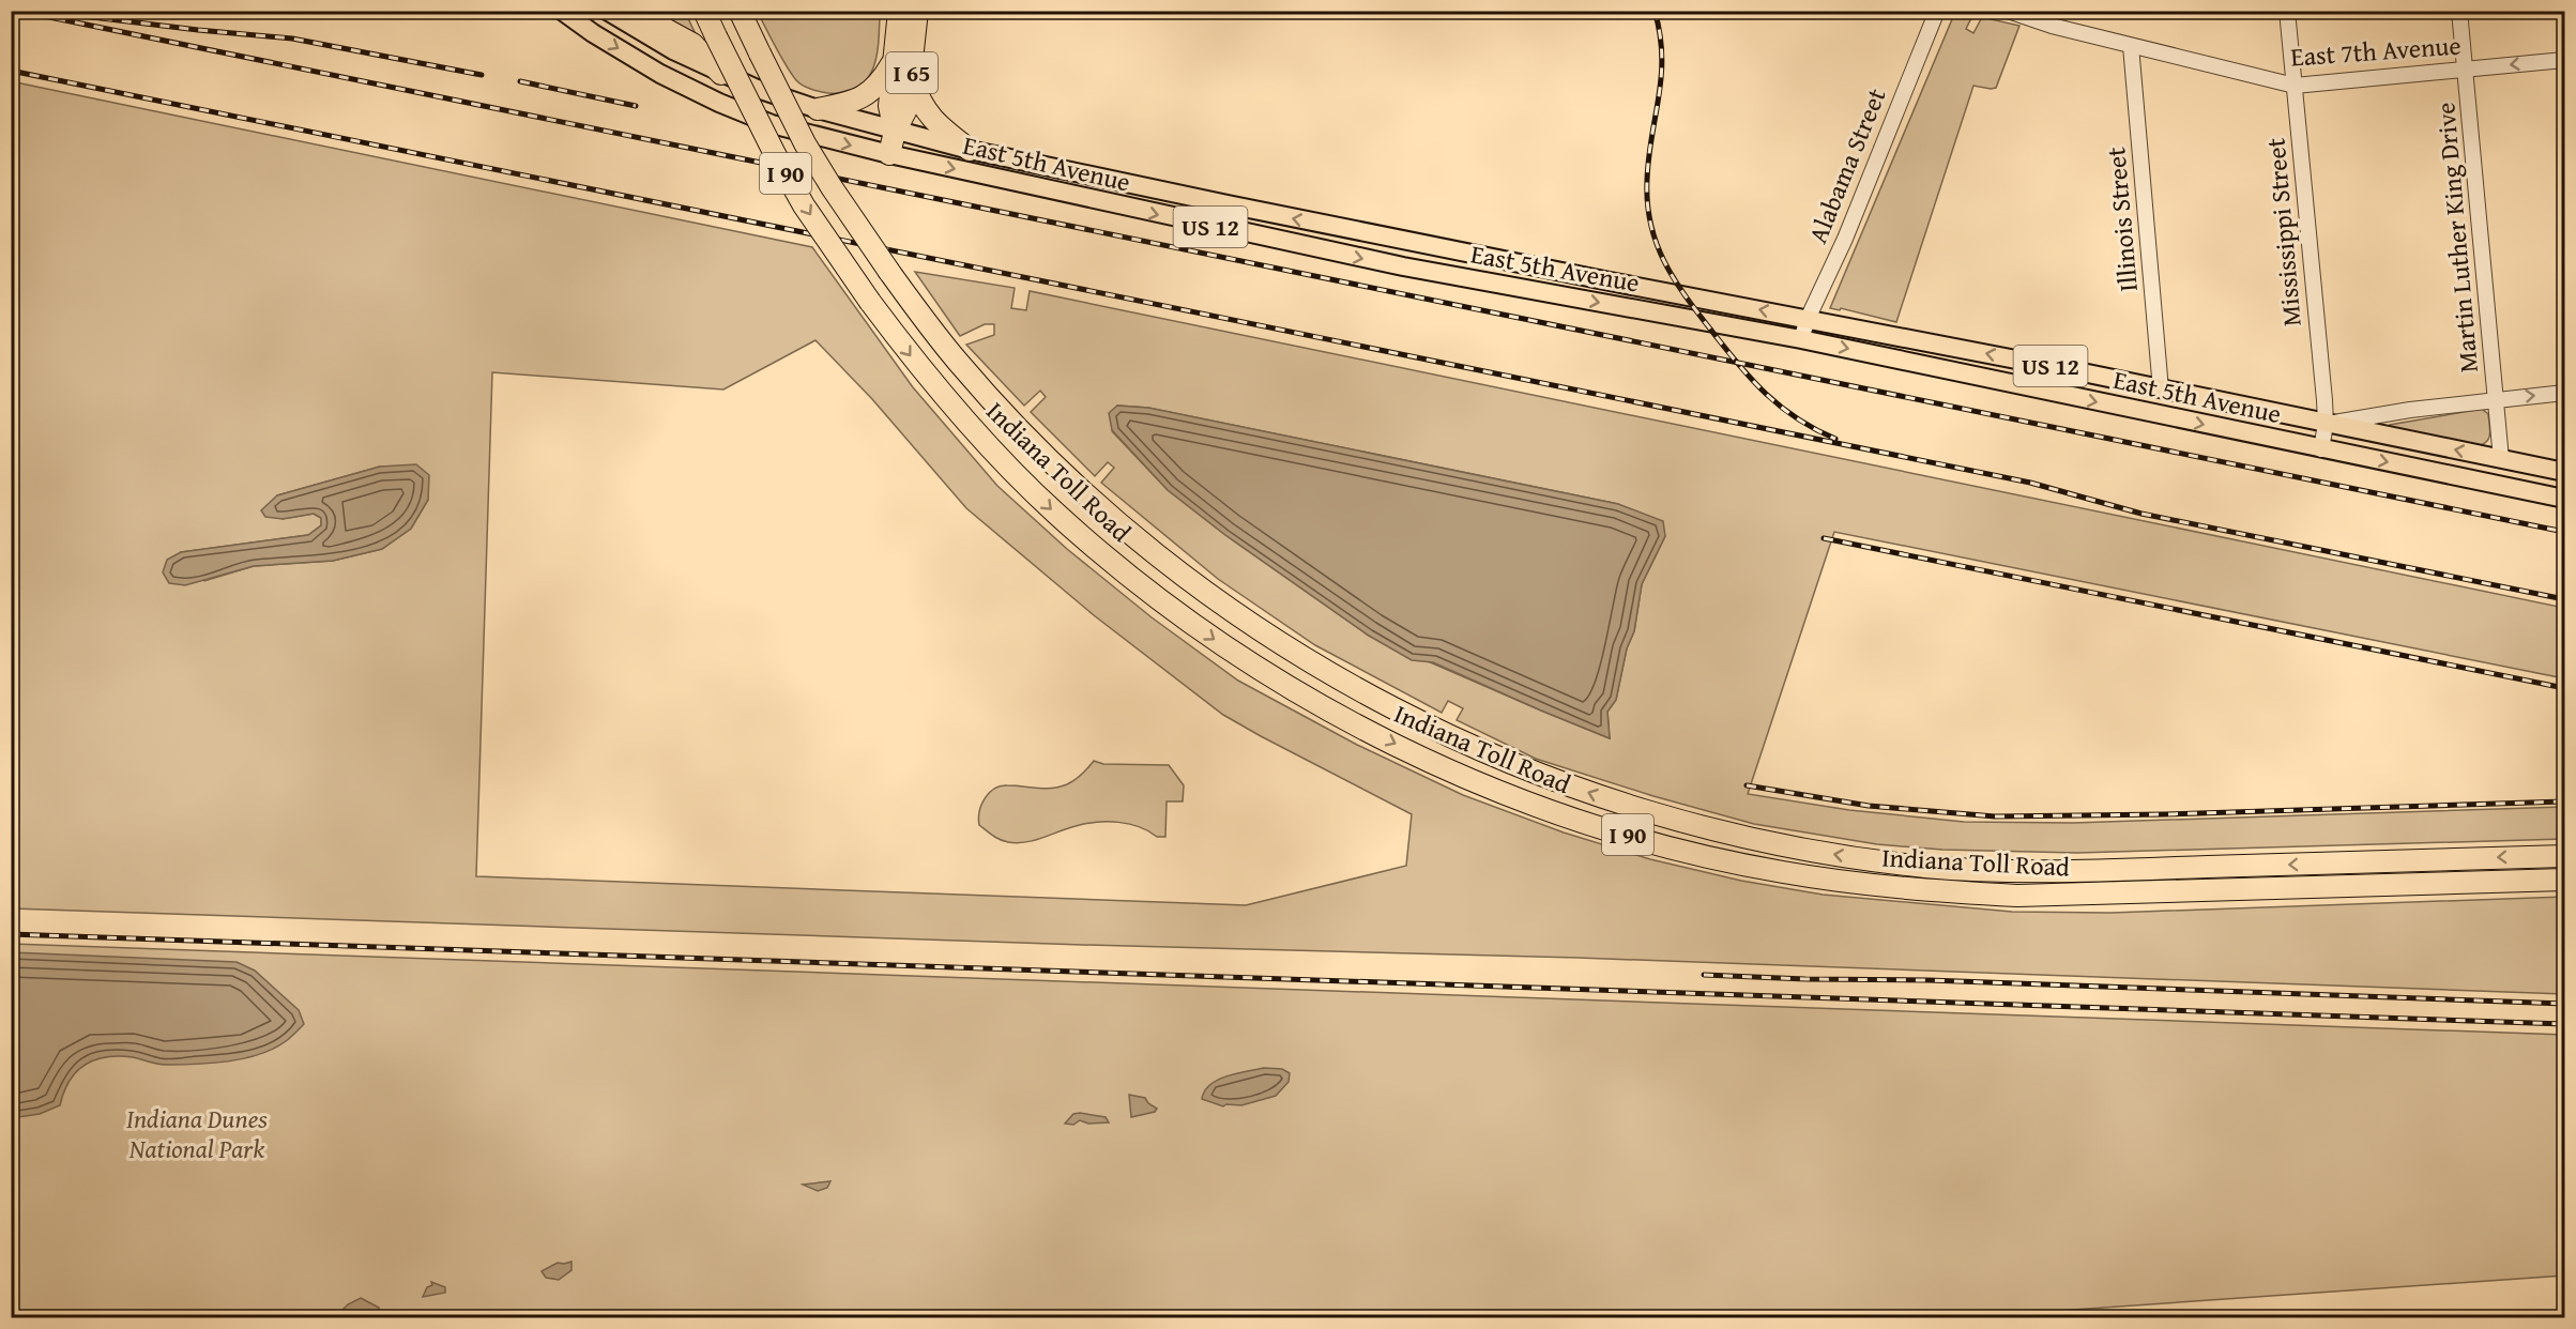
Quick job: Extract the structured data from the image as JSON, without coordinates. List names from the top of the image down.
{
  "streets": {
    "highway": ["I 65", "I 90", "Indiana Toll Road"],
    "main road": ["East 5th Avenue", "US 12"],
    "street": [
      "East 7th Avenue",
      "Alabama Street",
      "Illinois Street",
      "Mississippi Street",
      "Martin Luther King Drive"
    ]
  },
  "crossings": [
    ["East 7th Avenue", "Illinois Street"],
    ["East 7th Avenue", "Mississippi Street"],
    ["East 7th Avenue", "Martin Luther King Drive"],
    ["I 65", "East 5th Avenue"],
    ["East 5th Avenue", "Alabama Street"],
    ["East 5th Avenue", "Illinois Street"],
    ["East 5th Avenue", "Mississippi Street"],
    ["East 5th Avenue", "Martin Luther King Drive"]
  ],
  "parks": ["Indiana Dunes National Park"]
}
